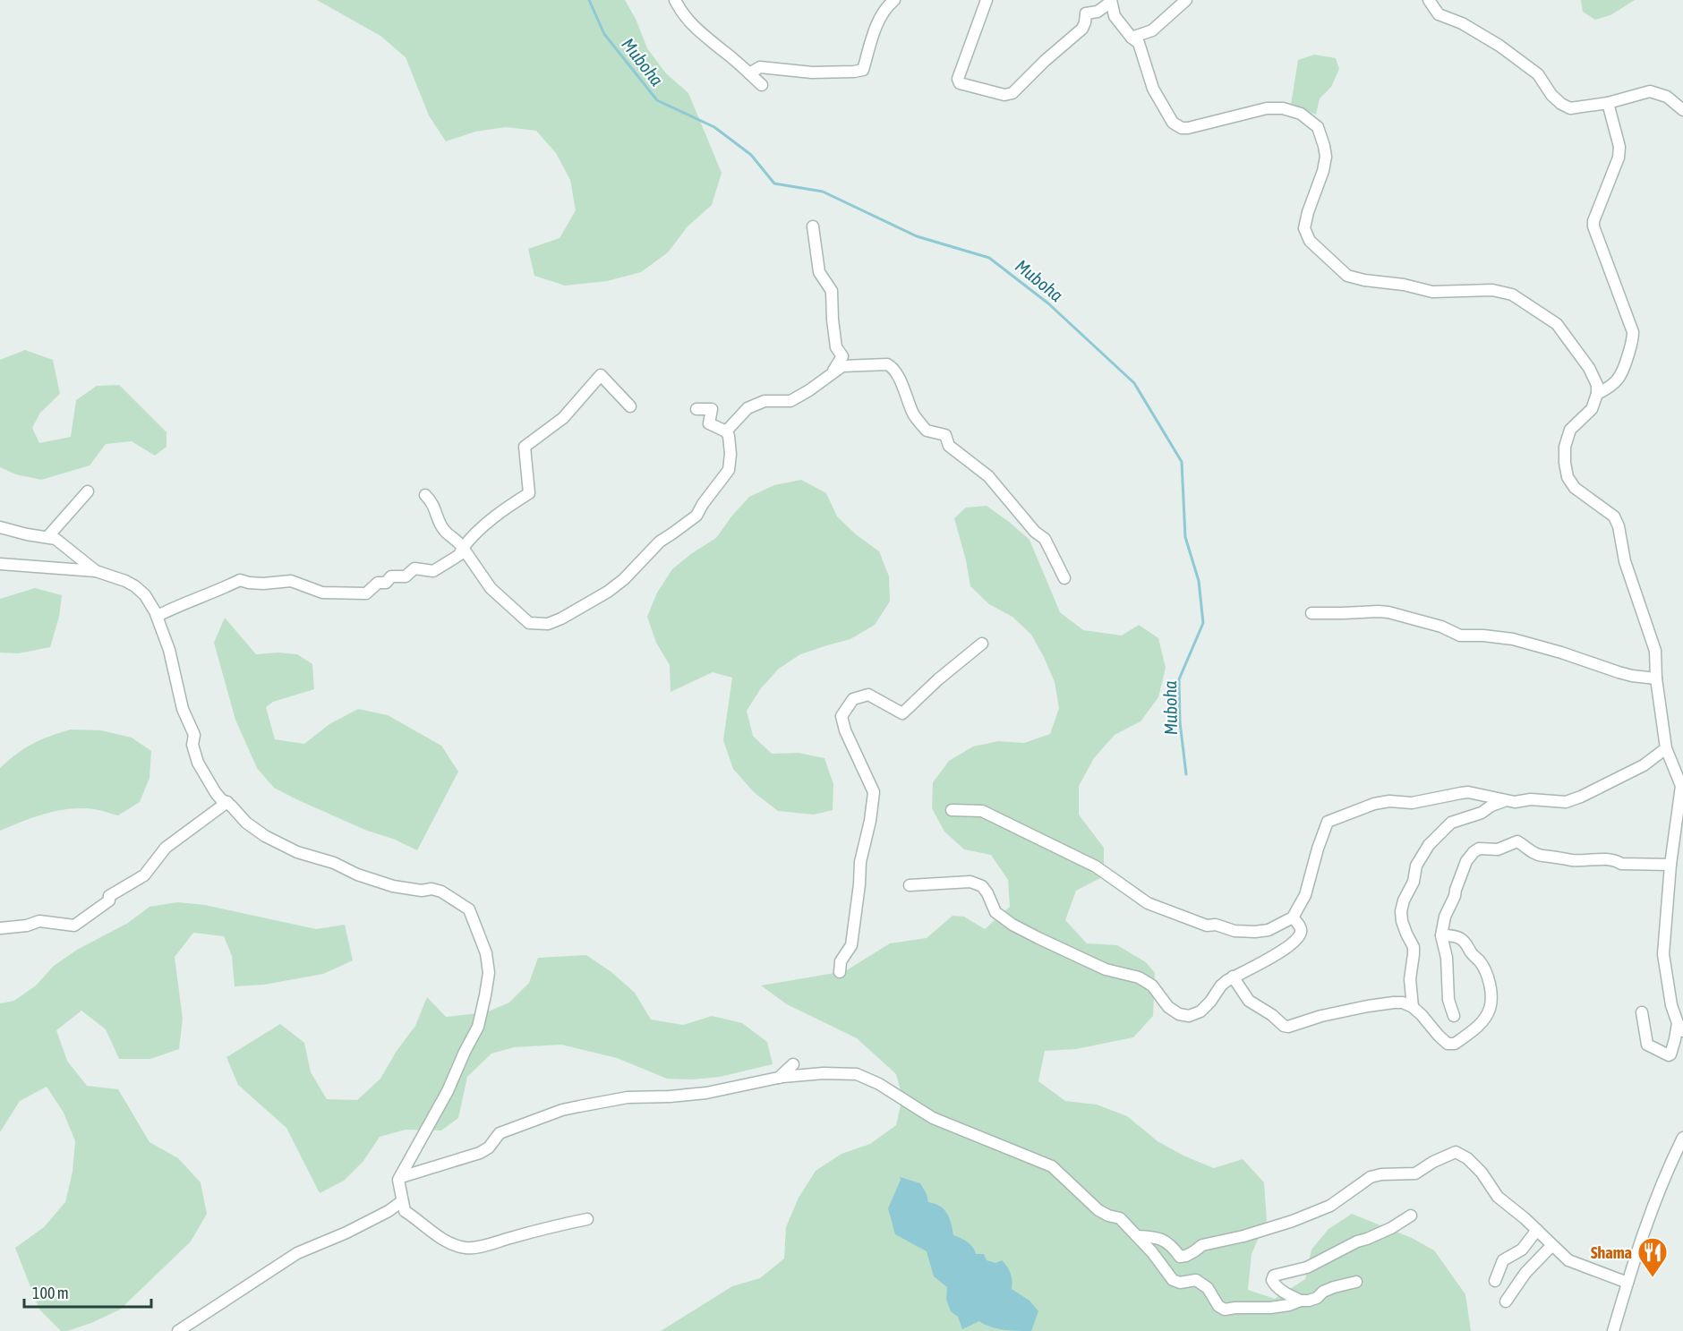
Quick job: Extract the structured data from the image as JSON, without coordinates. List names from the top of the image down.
{
  "water": ["Muboha"],
  "places": {
    "restaurant": ["Shama"]
  },
  "scale_bar": "100 m"
}
